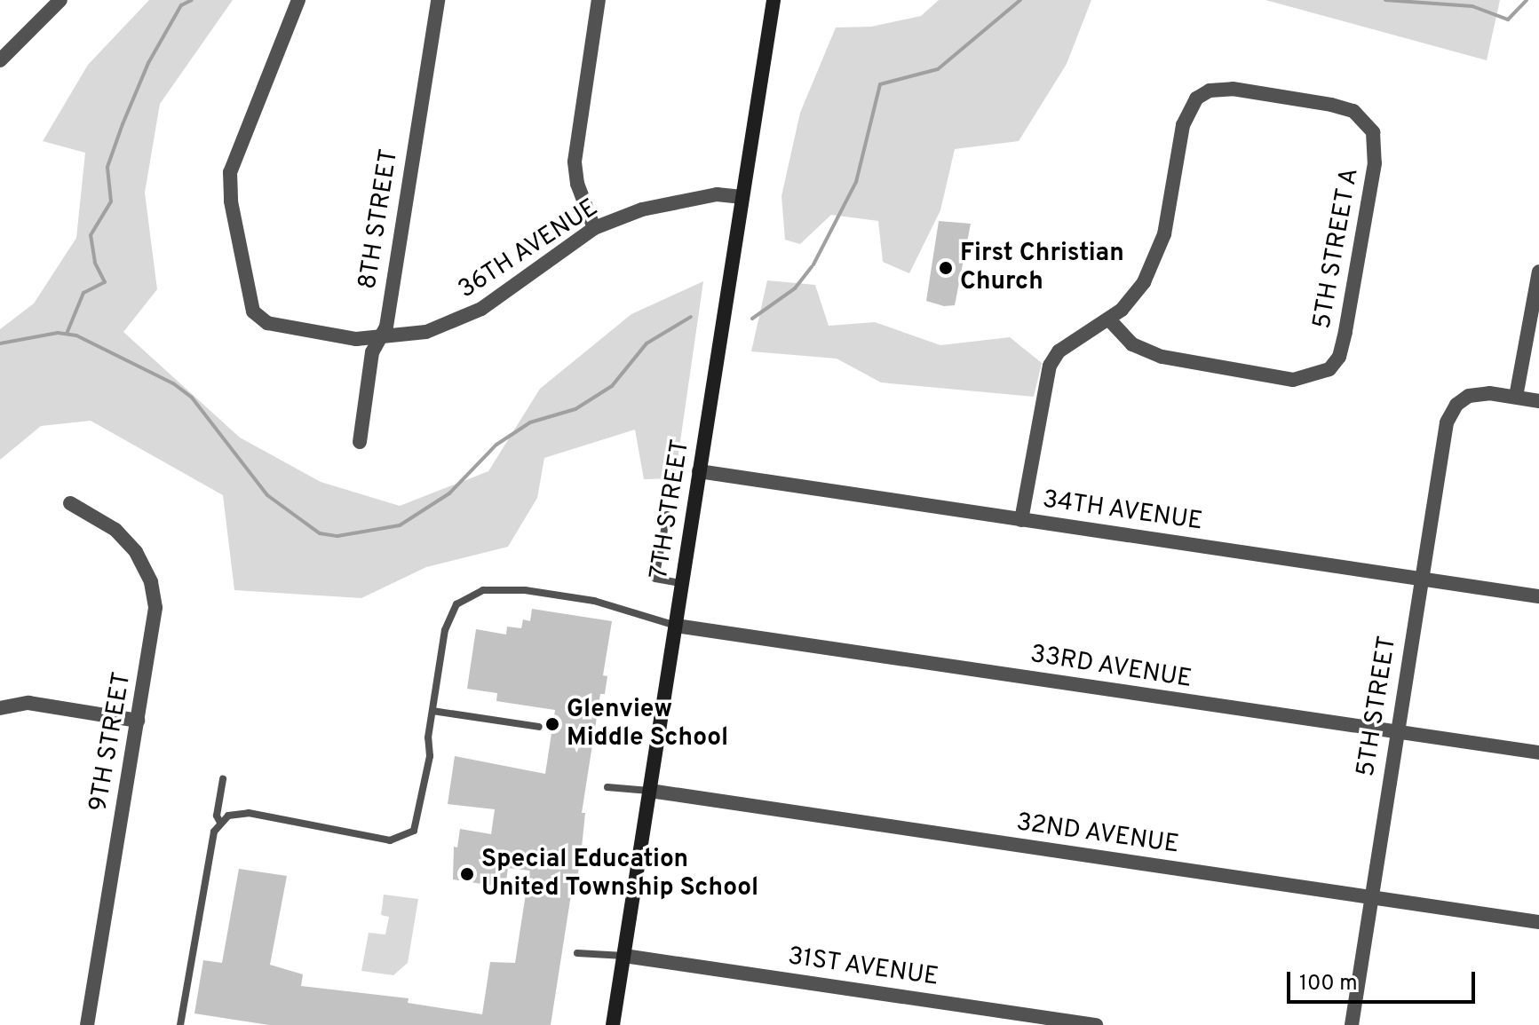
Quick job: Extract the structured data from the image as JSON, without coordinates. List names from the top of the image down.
{
  "streets": {
    "main road": ["7TH STREET"],
    "street": [
      "8TH STREET",
      "5TH STREET A",
      "36TH AVENUE",
      "34TH AVENUE",
      "33RD AVENUE",
      "5TH STREET",
      "9TH STREET",
      "32ND AVENUE",
      "31ST AVENUE"
    ]
  },
  "crossings": [
    ["8TH STREET", "36TH AVENUE"],
    ["36TH AVENUE", "7TH STREET"],
    ["7TH STREET", "34TH AVENUE"],
    ["7TH STREET", "33RD AVENUE"],
    ["7TH STREET", "32ND AVENUE"],
    ["7TH STREET", "31ST AVENUE"],
    ["34TH AVENUE", "5TH STREET"],
    ["33RD AVENUE", "5TH STREET"],
    ["5TH STREET", "32ND AVENUE"]
  ],
  "places": ["First Christian Church", "Glenview Middle School", "Special Education United Township School"],
  "scale_bar": "100 m"
}
